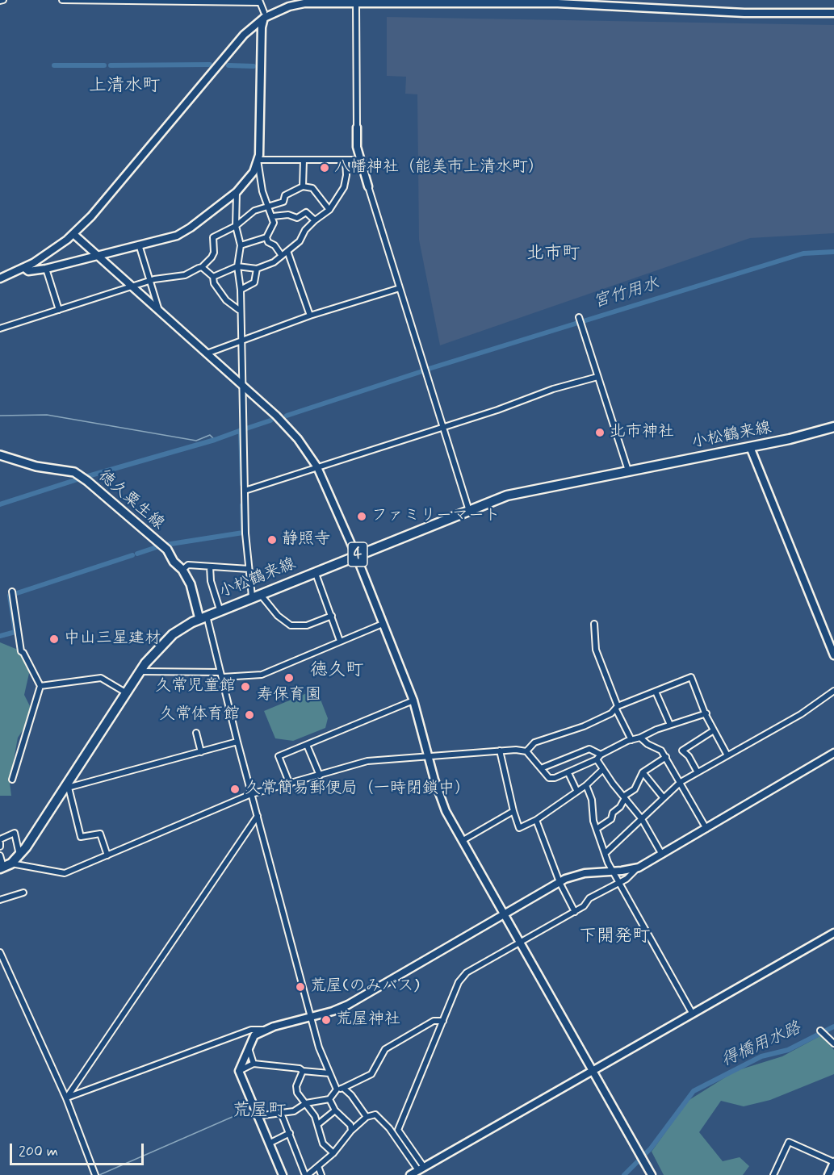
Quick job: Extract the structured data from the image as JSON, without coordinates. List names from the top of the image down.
{
  "streets": {
    "main road": ["小松鶴来線", "徳久粟生線", "4"]
  },
  "crossings": [
    ["小松鶴来線", "徳久粟生線"]
  ],
  "districts": [
    "上清水町",
    "北市町",
    "徳久町",
    "下開発町",
    "荒屋町"
  ],
  "water": ["宮竹用水", "得橋用水路"],
  "places": [
    "八幡神社（能美市上清水町）",
    "北市神社",
    "ファミリーマート",
    "静照寺",
    "中山三星建材",
    "寿保育園",
    "久常児童館",
    "久常体育館",
    "久常簡易郵便局（一時閉鎖中）",
    "荒屋(のみバス)",
    "荒屋神社"
  ],
  "scale_bar": "200 m"
}
